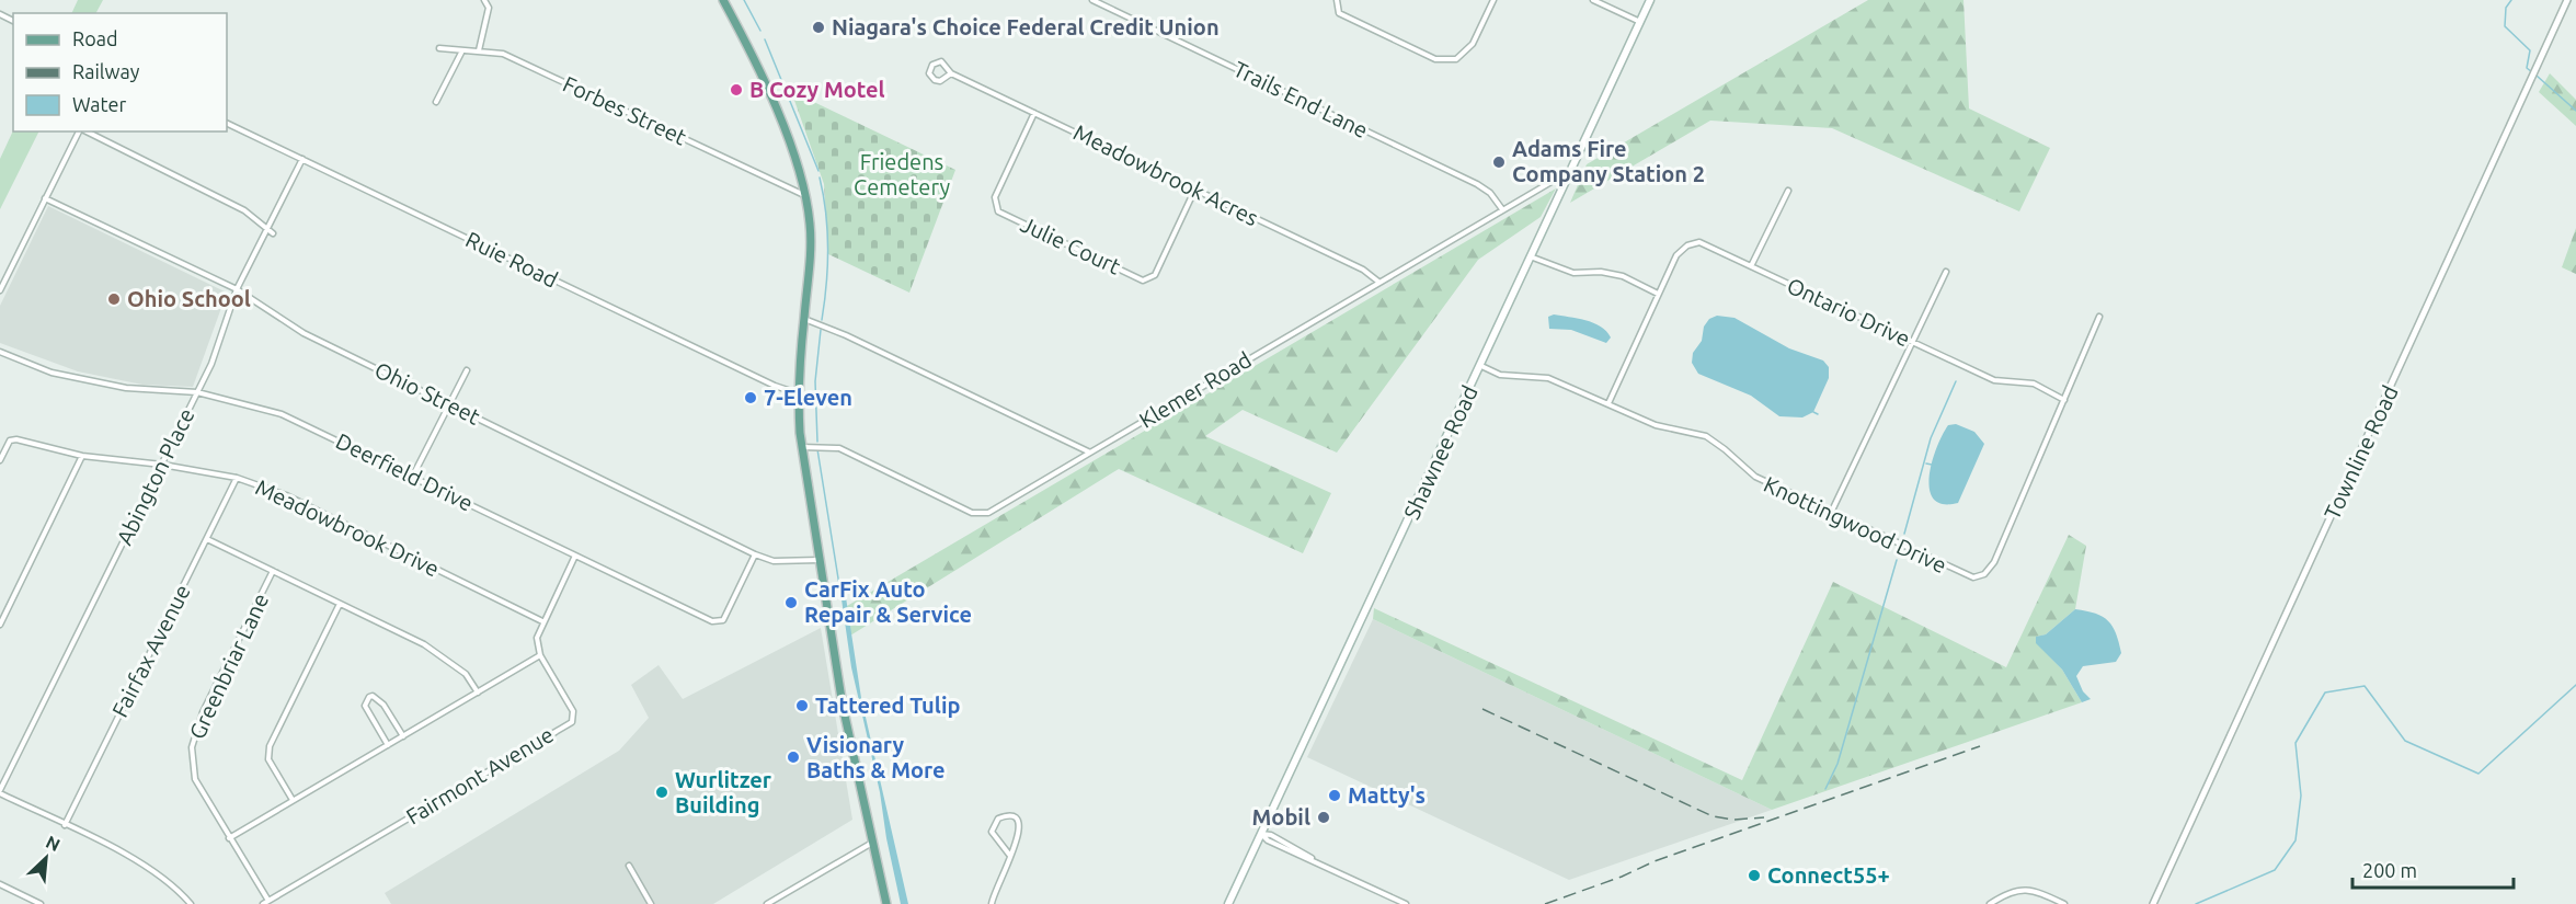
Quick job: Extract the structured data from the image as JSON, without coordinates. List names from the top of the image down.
{
  "streets": {
    "main road": ["Shawnee Road"],
    "street": [
      "Trails End Lane",
      "Forbes Street",
      "Meadowbrook Acres",
      "Julie Court",
      "Ruie Road",
      "Ontario Drive",
      "Klemer Road",
      "Ohio Street",
      "Townline Road",
      "Deerfield Drive",
      "Abington Place",
      "Knottingwood Drive",
      "Meadowbrook Drive",
      "Fairfax Avenue",
      "Greenbriar Lane",
      "Fairmont Avenue"
    ]
  },
  "crossings": [
    ["Trails End Lane", "Klemer Road"],
    ["Meadowbrook Acres", "Julie Court"],
    ["Meadowbrook Acres", "Klemer Road"],
    ["Ruie Road", "Abington Place"],
    ["Ontario Drive", "Knottingwood Drive"],
    ["Klemer Road", "Shawnee Road"],
    ["Ohio Street", "Deerfield Drive"],
    ["Ohio Street", "Abington Place"],
    ["Shawnee Road", "Knottingwood Drive"],
    ["Deerfield Drive", "Abington Place"],
    ["Abington Place", "Meadowbrook Drive"],
    ["Meadowbrook Drive", "Fairfax Avenue"],
    ["Greenbriar Lane", "Fairmont Avenue"]
  ],
  "parks": ["Friedens Cemetery"],
  "places": [
    "Niagara's Choice Federal Credit Union",
    "B Cozy Motel",
    "Adams Fire Company Station 2",
    "Ohio School",
    "7-Eleven",
    "CarFix Auto Repair & Service",
    "Tattered Tulip",
    "Visionary Baths & More",
    "Wurlitzer Building",
    "Matty's",
    "Mobil",
    "Connect55+"
  ],
  "legend": ["Road", "Railway", "Water"],
  "scale_bar": "200 m",
  "north": "top right"
}
